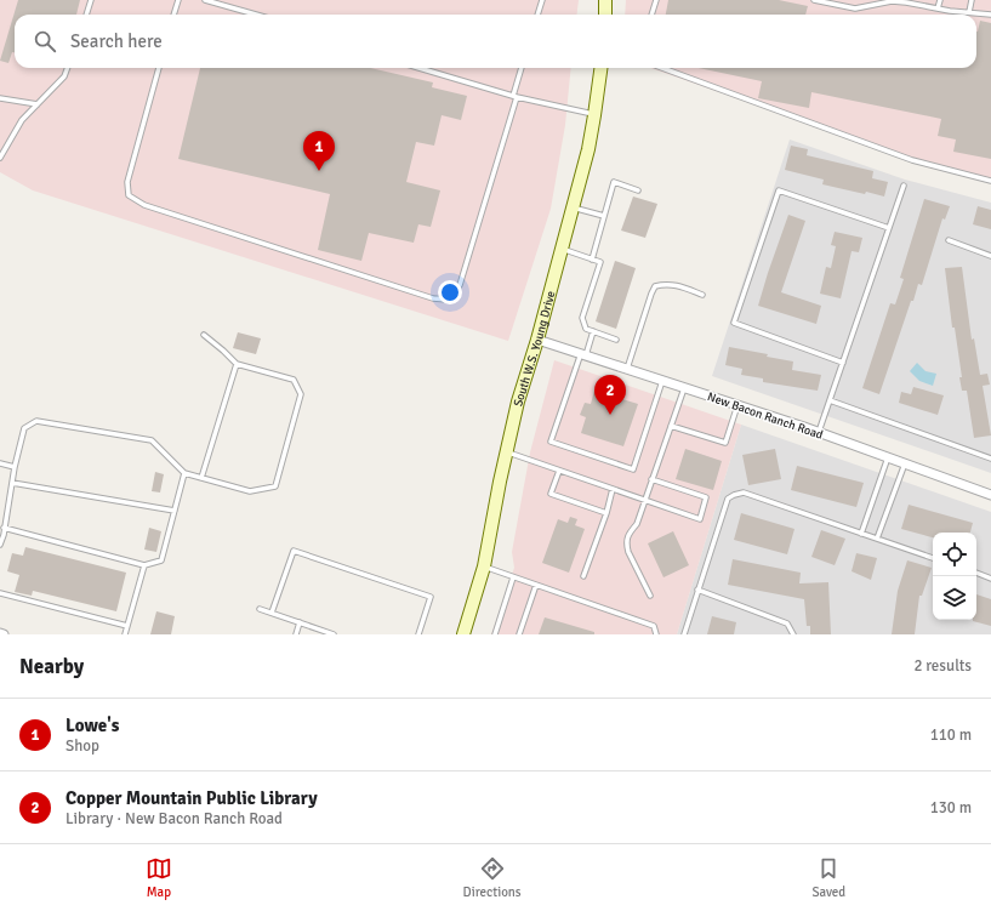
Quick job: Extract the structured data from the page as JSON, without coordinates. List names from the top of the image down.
{
  "streets": {
    "main road": ["South W.S. Young Drive"],
    "street": ["New Bacon Ranch Road"]
  },
  "crossings": [
    ["South W.S. Young Drive", "New Bacon Ranch Road"]
  ],
  "page": {
    "search": "Search here",
    "pins": ["1", "2"],
    "heading": ["Nearby", "2 results"],
    "list": [
      {
        "mark": "1",
        "name": "Lowe's",
        "note": "Shop",
        "value": "110 m"
      },
      {
        "mark": "2",
        "name": "Copper Mountain Public Library",
        "note": "Library · New Bacon Ranch Road",
        "value": "130 m"
      }
    ],
    "nav": ["Map", "Directions", "Saved"]
  }
}
